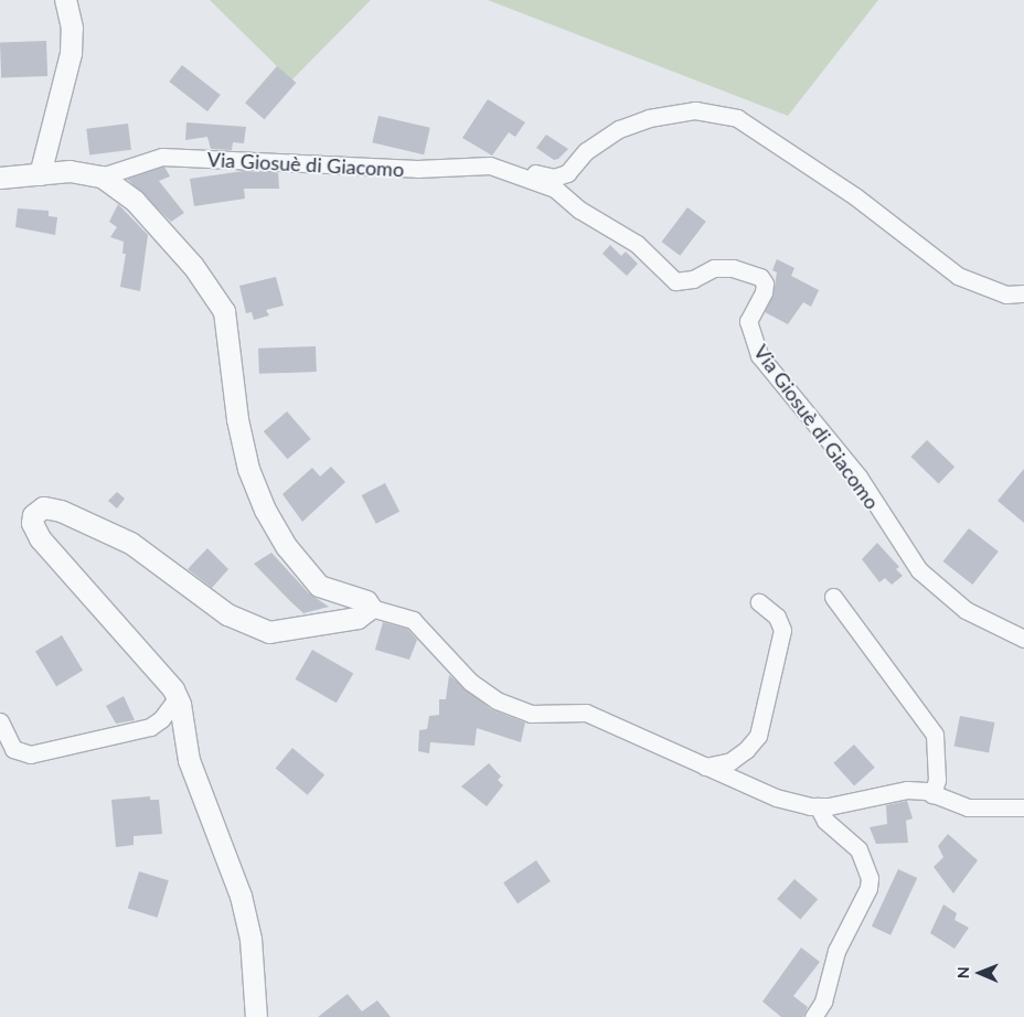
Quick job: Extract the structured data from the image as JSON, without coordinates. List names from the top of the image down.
{
  "streets": {
    "street": ["Via Giosuè di Giacomo"]
  },
  "north": "left"
}
